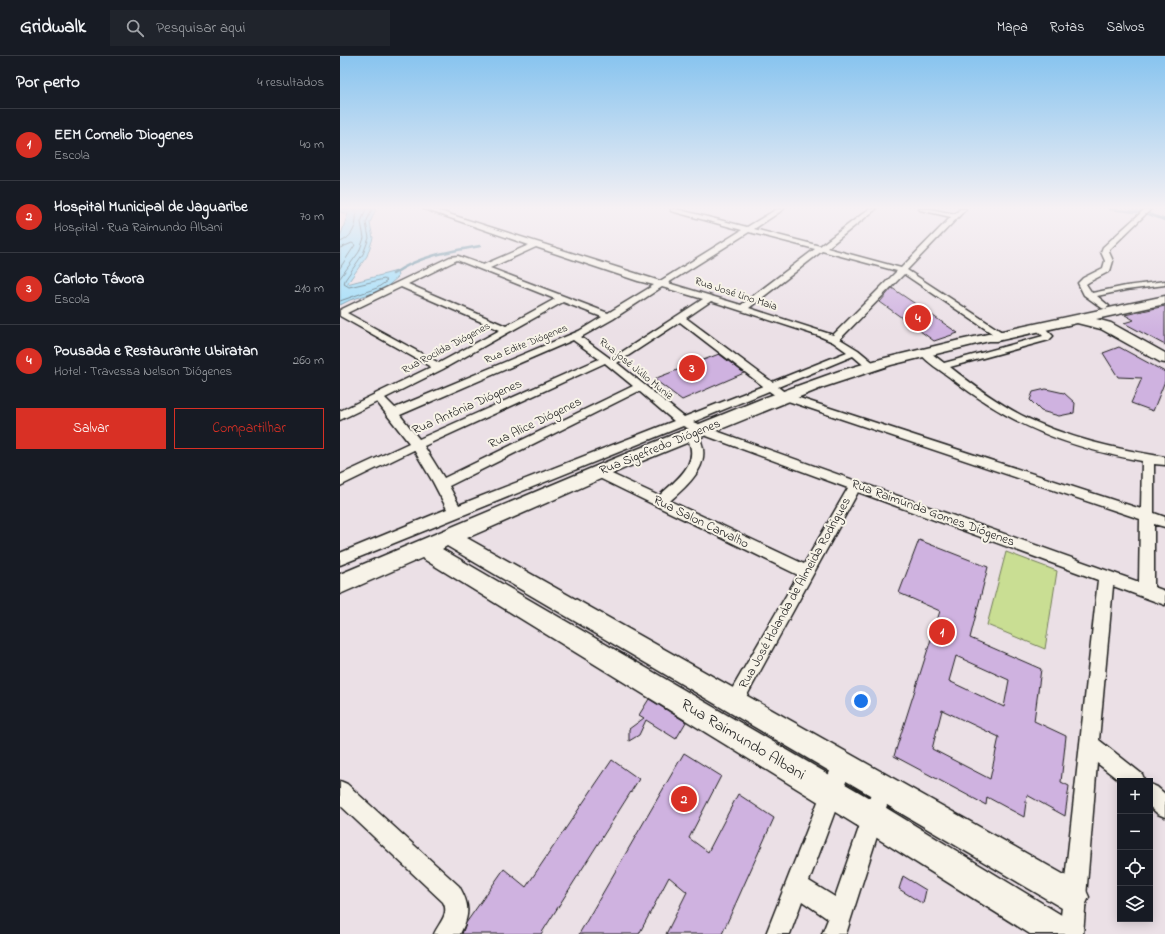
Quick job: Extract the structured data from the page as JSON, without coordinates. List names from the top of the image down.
{
  "streets": {
    "main road": ["Rua Sigefredo Diógenes", "Rua Raimundo Albani"],
    "street": [
      "Rua José Lino Maia",
      "Rua Edite Diógenes",
      "Rua Rocilda Diógenes",
      "Rua josé Júlio Muniz",
      "Rua Antônia Diógenes",
      "Rua Alice Diógenes",
      "Rua Raimunda Gomes Diógenes",
      "Rua Salon Carvalho",
      "Rua José Holanda de Almeida Rodrigues"
    ]
  },
  "crossings": [
    ["Rua José Lino Maia", "Rua Edite Diógenes"],
    ["Rua José Lino Maia", "Rua Antônia Diógenes"],
    ["Rua José Lino Maia", "Rua Sigefredo Diógenes"],
    ["Rua Edite Diógenes", "Rua josé Júlio Muniz"],
    ["Rua josé Júlio Muniz", "Rua Antônia Diógenes"],
    ["Rua josé Júlio Muniz", "Rua Alice Diógenes"],
    ["Rua josé Júlio Muniz", "Rua Sigefredo Diógenes"],
    ["Rua josé Júlio Muniz", "Rua Raimunda Gomes Diógenes"],
    ["Rua Sigefredo Diógenes", "Rua Raimunda Gomes Diógenes"],
    ["Rua Sigefredo Diógenes", "Rua Salon Carvalho"],
    ["Rua Sigefredo Diógenes", "Rua Raimundo Albani"],
    ["Rua Raimunda Gomes Diógenes", "Rua José Holanda de Almeida Rodrigues"],
    ["Rua Salon Carvalho", "Rua José Holanda de Almeida Rodrigues"],
    ["Rua José Holanda de Almeida Rodrigues", "Rua Raimundo Albani"]
  ],
  "page": {
    "header": "Gridwalk",
    "search": "Pesquisar aqui",
    "nav": ["Mapa", "Rotas", "Salvos"],
    "heading": ["Por perto", "4 resultados"],
    "list": [
      {
        "mark": "1",
        "name": "EEM Cornelio Diogenes",
        "note": "Escola",
        "value": "40 m"
      },
      {
        "mark": "2",
        "name": "Hospital Municipal de Jaguaribe",
        "note": "Hospital · Rua Raimundo Albani",
        "value": "70 m"
      },
      {
        "mark": "3",
        "name": "Carloto Távora",
        "note": "Escola",
        "value": "210 m"
      },
      {
        "mark": "4",
        "name": "Pousada e Restaurante Ubiratan",
        "note": "Hotel · Travessa Nelson Diógenes",
        "value": "260 m"
      }
    ],
    "pins": [
      "4",
      "3",
      "1",
      "2"
    ],
    "buttons": ["Salvar", "Compartilhar"],
    "map_buttons": ["+", "−"]
  }
}
